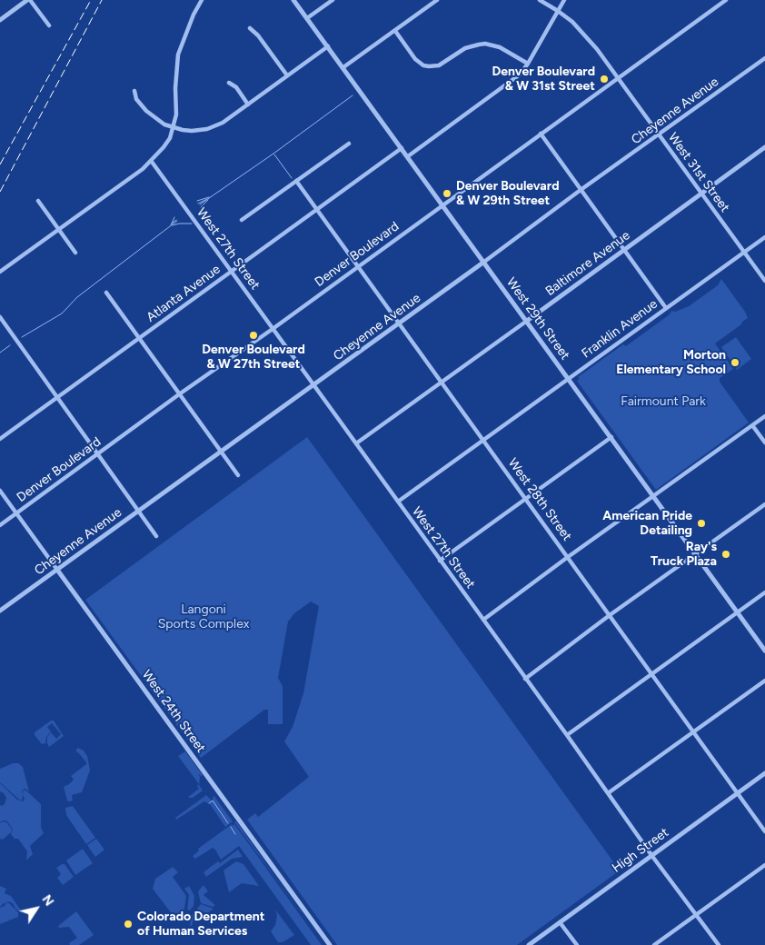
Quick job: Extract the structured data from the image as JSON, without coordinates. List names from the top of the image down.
{
  "streets": {
    "street": [
      "Cheyenne Avenue",
      "West 31st Street",
      "West 27th Street",
      "Denver Boulevard",
      "Baltimore Avenue",
      "Atlanta Avenue",
      "West 29th Street",
      "Franklin Avenue",
      "West 28th Street",
      "West 24th Street",
      "High Street"
    ]
  },
  "crossings": [
    ["Cheyenne Avenue", "West 31st Street"],
    ["Cheyenne Avenue", "West 27th Street"],
    ["Cheyenne Avenue", "West 29th Street"],
    ["Cheyenne Avenue", "West 28th Street"],
    ["Cheyenne Avenue", "West 24th Street"],
    ["West 31st Street", "Denver Boulevard"],
    ["West 31st Street", "Baltimore Avenue"],
    ["West 31st Street", "Franklin Avenue"],
    ["West 27th Street", "Denver Boulevard"],
    ["West 27th Street", "Baltimore Avenue"],
    ["West 27th Street", "Atlanta Avenue"],
    ["West 27th Street", "Franklin Avenue"],
    ["West 27th Street", "High Street"],
    ["Denver Boulevard", "West 29th Street"],
    ["Denver Boulevard", "West 28th Street"],
    ["Denver Boulevard", "West 24th Street"],
    ["Baltimore Avenue", "West 29th Street"],
    ["Baltimore Avenue", "West 28th Street"],
    ["Atlanta Avenue", "West 29th Street"],
    ["Atlanta Avenue", "West 28th Street"],
    ["West 29th Street", "Franklin Avenue"],
    ["Franklin Avenue", "West 28th Street"],
    ["West 28th Street", "High Street"]
  ],
  "parks": ["Fairmount Park", "Langoni Sports Complex"],
  "places": [
    "Denver Boulevard & W 31st Street",
    "Denver Boulevard & W 29th Street",
    "Denver Boulevard & W 27th Street",
    "Morton Elementary School",
    "American Pride Detailing",
    "Ray's Truck Plaza",
    "Colorado Department of Human Services"
  ],
  "north": "top right"
}
